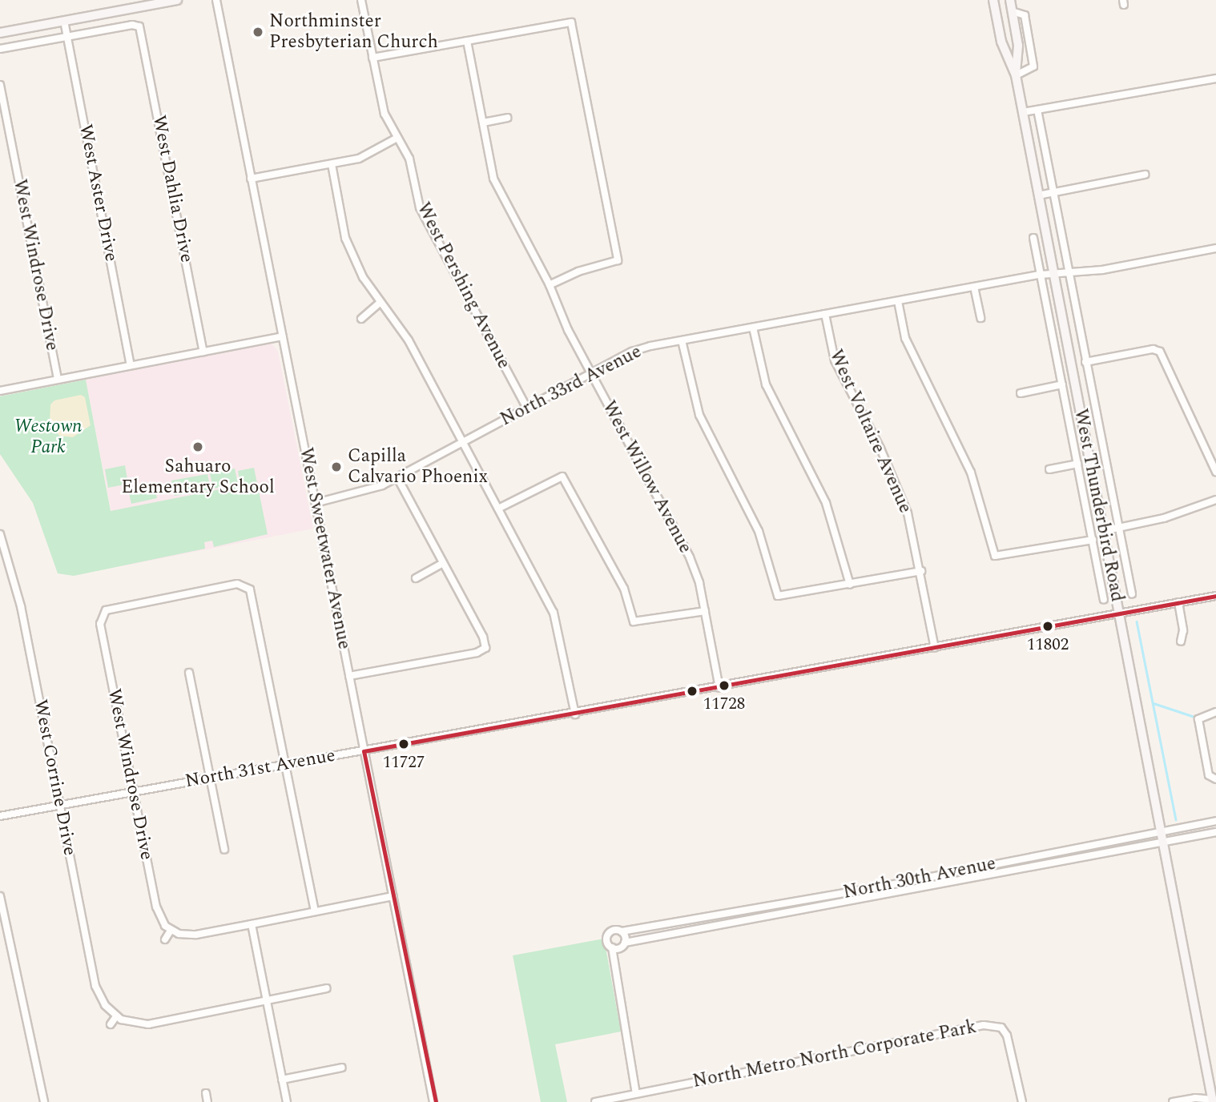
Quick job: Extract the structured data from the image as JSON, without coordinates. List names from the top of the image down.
{
  "streets": {
    "main road": ["West Thunderbird Road"],
    "street": [
      "West Dahlia Drive",
      "West Aster Drive",
      "West Windrose Drive",
      "West Pershing Avenue",
      "North 33rd Avenue",
      "West Voltaire Avenue",
      "West Willow Avenue",
      "West Sweetwater Avenue",
      "North 31st Avenue",
      "West Corrine Drive",
      "North 30th Avenue",
      "North Metro North Corporate Park"
    ]
  },
  "crossings": [
    ["West Dahlia Drive", "West Aster Drive"],
    ["West Windrose Drive", "North 31st Avenue"],
    ["West Pershing Avenue", "North 33rd Avenue"],
    ["North 33rd Avenue", "West Voltaire Avenue"],
    ["North 33rd Avenue", "West Willow Avenue"],
    ["North 33rd Avenue", "West Thunderbird Road"],
    ["North 33rd Avenue", "West Sweetwater Avenue"],
    ["West Voltaire Avenue", "North 31st Avenue"],
    ["West Willow Avenue", "North 31st Avenue"],
    ["West Thunderbird Road", "North 31st Avenue"],
    ["West Thunderbird Road", "North 30th Avenue"],
    ["West Sweetwater Avenue", "North 31st Avenue"],
    ["North 31st Avenue", "West Corrine Drive"]
  ],
  "parks": ["Westown Park"],
  "places": [
    "Northminster Presbyterian Church",
    "Sahuaro Elementary School",
    "Capilla Calvario Phoenix",
    "11802",
    "11728",
    "11727"
  ]
}
